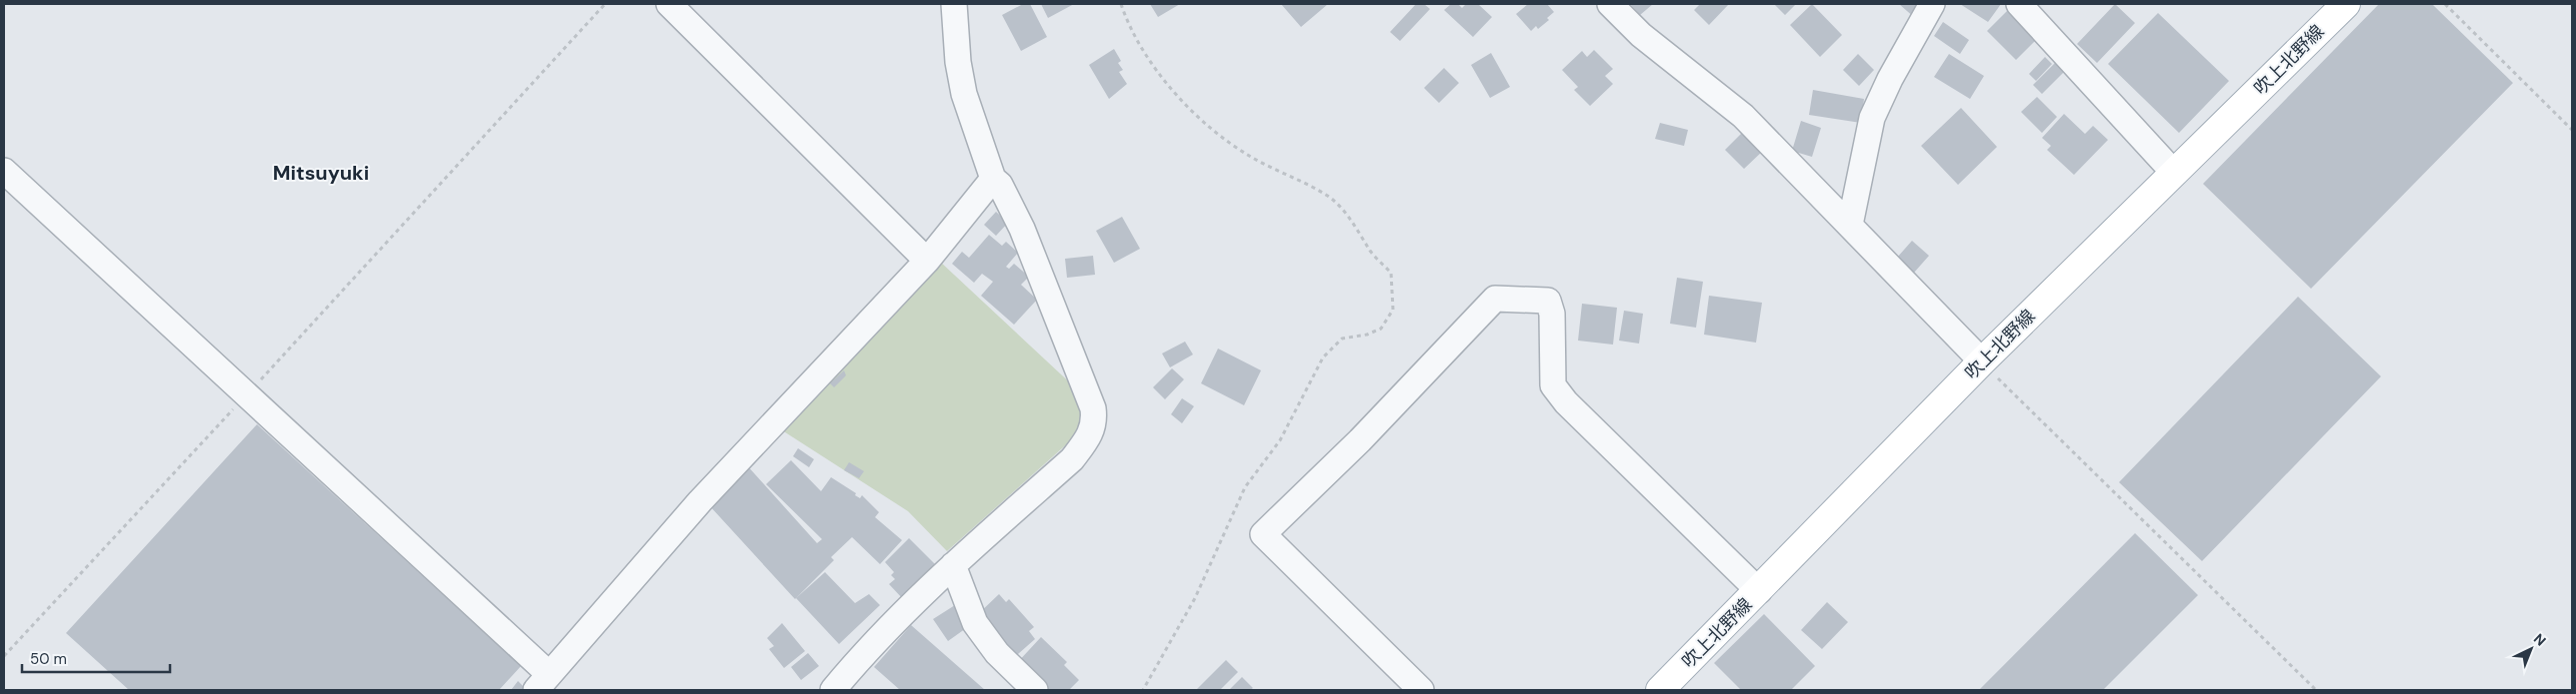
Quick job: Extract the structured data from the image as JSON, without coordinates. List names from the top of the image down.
{
  "streets": {
    "main road": ["吹上北野線"]
  },
  "districts": ["Mitsuyuki"],
  "scale_bar": "50 m",
  "north": "top right"
}
